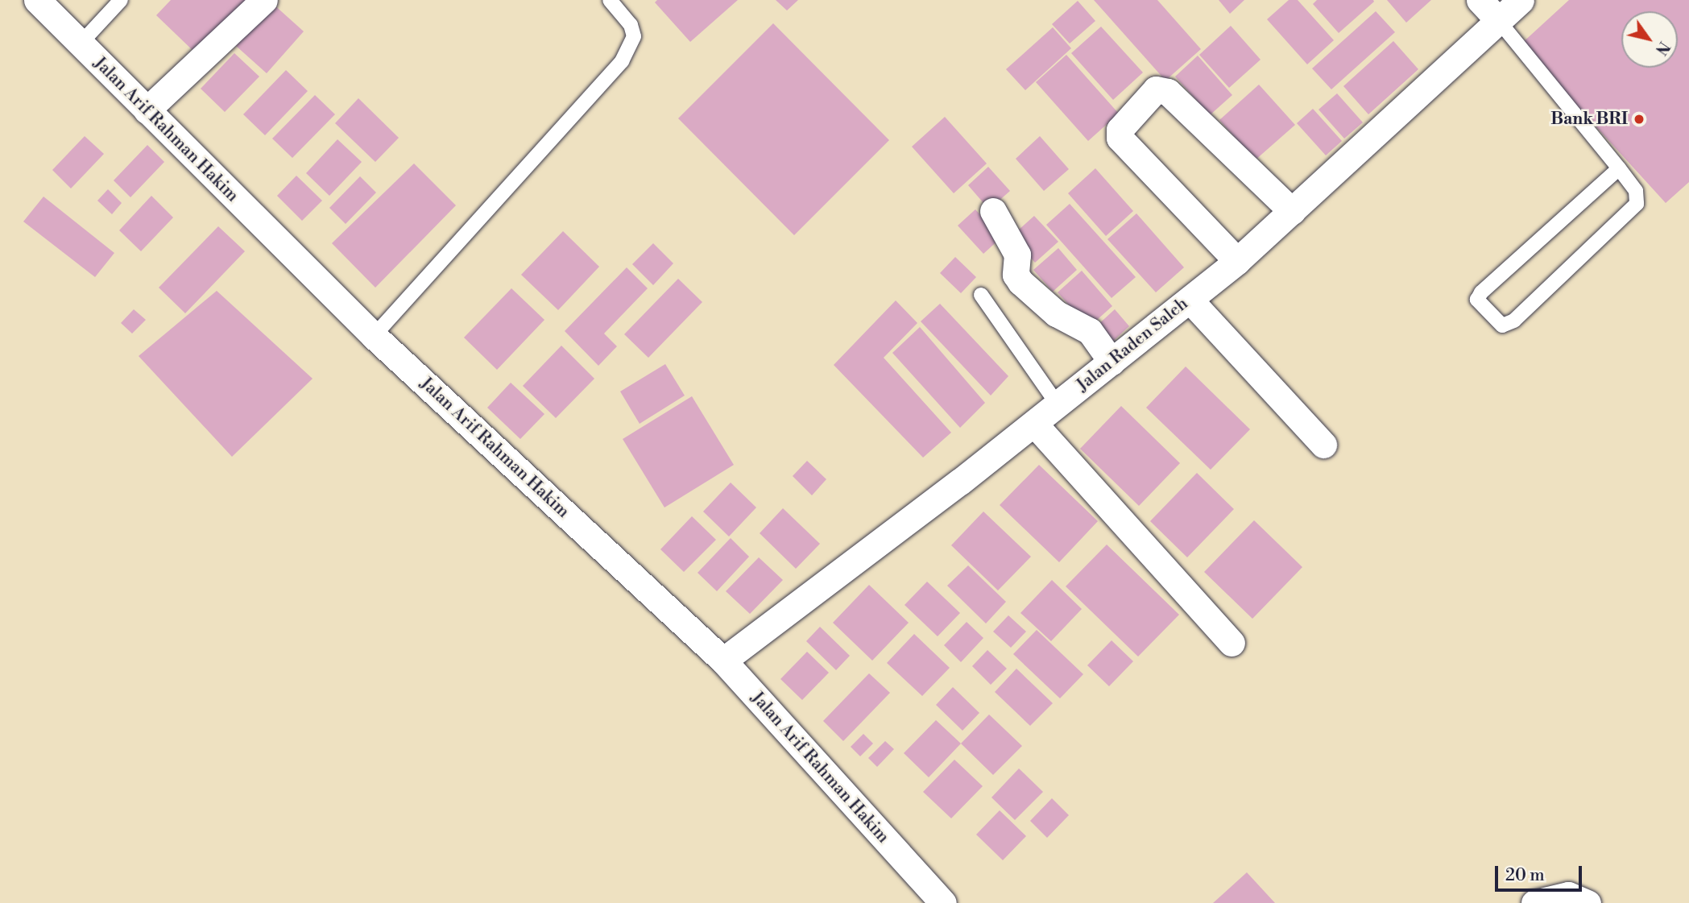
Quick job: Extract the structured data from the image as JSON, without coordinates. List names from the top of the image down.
{
  "streets": {
    "street": ["Jalan Arif Rahman Hakim", "Jalan Raden Saleh"]
  },
  "crossings": [
    ["Jalan Arif Rahman Hakim", "Jalan Raden Saleh"]
  ],
  "places": ["Bank BRI"],
  "scale_bar": "20 m",
  "north": "bottom right"
}
